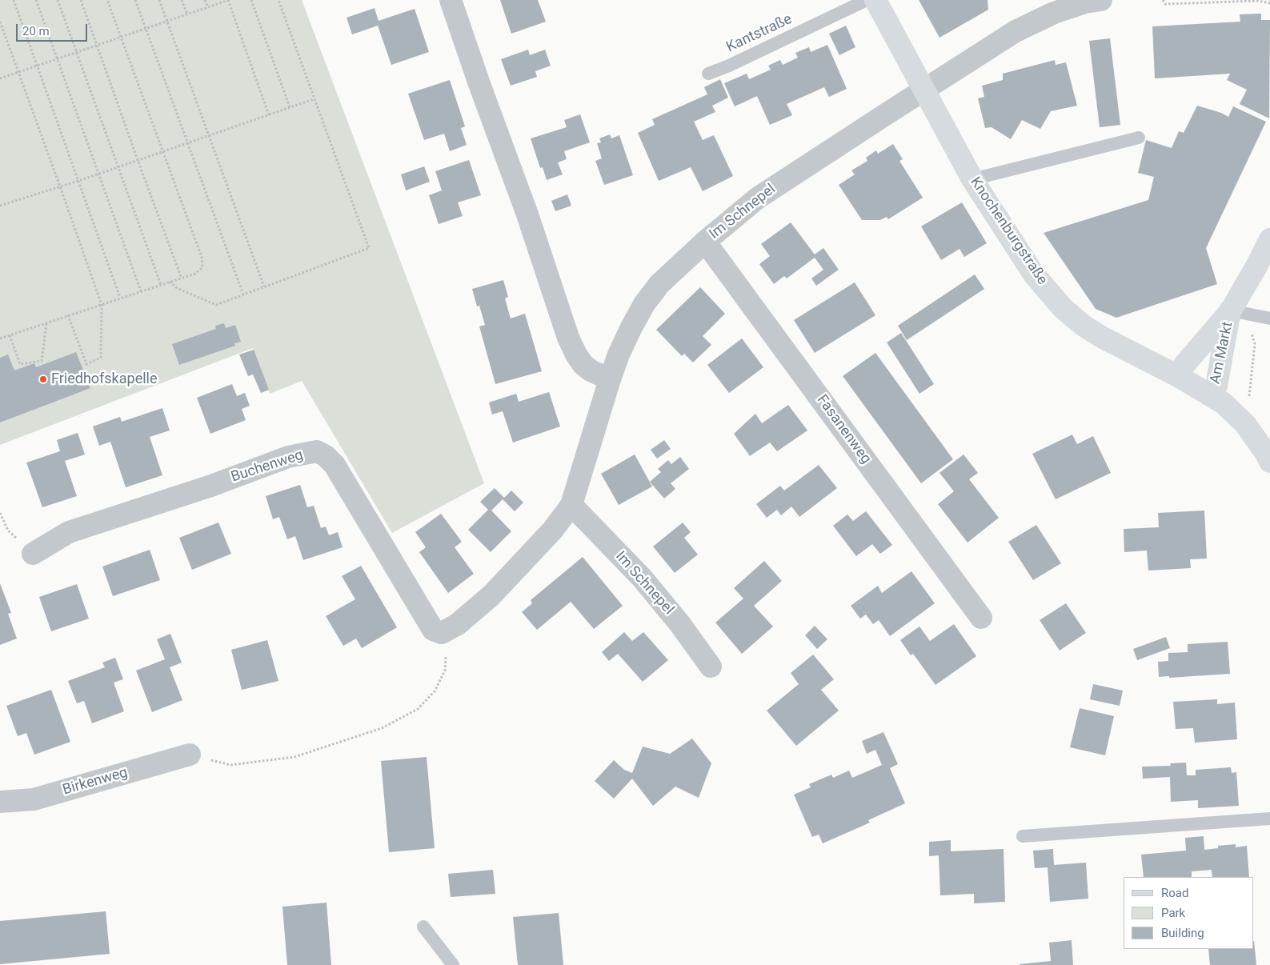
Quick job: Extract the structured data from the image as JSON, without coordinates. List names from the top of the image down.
{
  "streets": {
    "street": [
      "Im Schnepel",
      "Knochenburgstraße",
      "Am Markt",
      "Fasanenweg",
      "Buchenweg",
      "Birkenweg"
    ],
    "lane": ["Kantstraße"]
  },
  "crossings": [
    ["Im Schnepel", "Knochenburgstraße"],
    ["Im Schnepel", "Fasanenweg"],
    ["Im Schnepel", "Buchenweg"],
    ["Knochenburgstraße", "Am Markt"]
  ],
  "places": ["Friedhofskapelle"],
  "legend": ["Road", "Park", "Building"],
  "scale_bar": "20 m"
}
